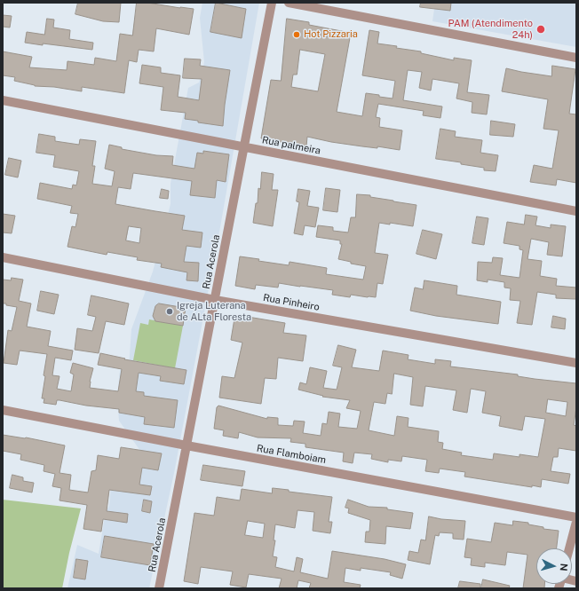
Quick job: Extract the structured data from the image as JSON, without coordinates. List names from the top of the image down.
{
  "streets": {
    "street": [
      "Rua palmeira",
      "Rua Acerola",
      "Rua Pinheiro",
      "Rua Flamboiam"
    ]
  },
  "crossings": [
    ["Rua palmeira", "Rua Acerola"],
    ["Rua Acerola", "Rua Pinheiro"],
    ["Rua Acerola", "Rua Flamboiam"]
  ],
  "places": ["PAM (Atendimento 24h)", "Hot Pizzaria", "Igreja Luterana de ALta Floresta"],
  "north": "right"
}
